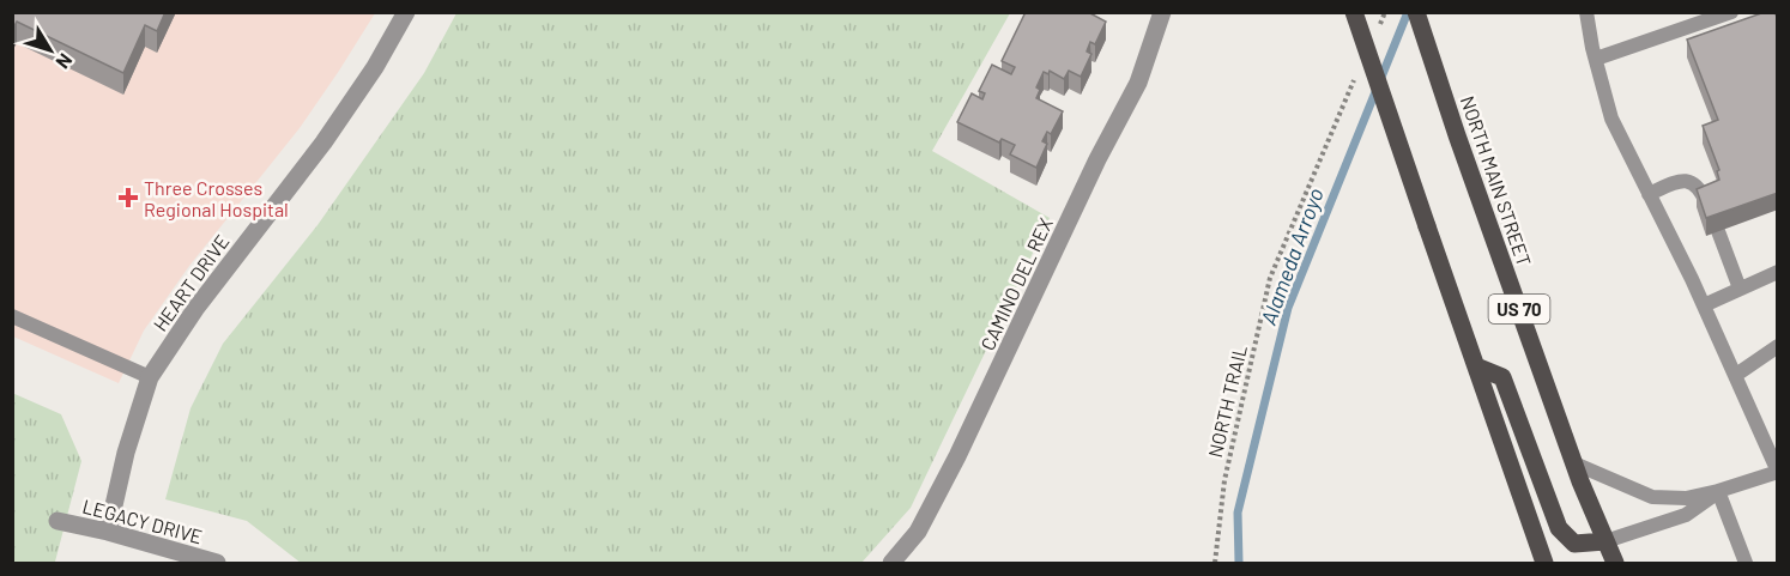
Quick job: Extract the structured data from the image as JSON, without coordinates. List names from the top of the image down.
{
  "streets": {
    "main road": ["NORTH MAIN STREET", "US 70"],
    "street": ["HEART DRIVE", "CAMINO DEL REX", "LEGACY DRIVE"],
    "path": ["NORTH TRAIL"]
  },
  "crossings": [
    ["HEART DRIVE", "LEGACY DRIVE"]
  ],
  "water": ["Alameda Arroyo"],
  "places": {
    "health": ["Three Crosses Regional Hospital"]
  },
  "north": "bottom right"
}
